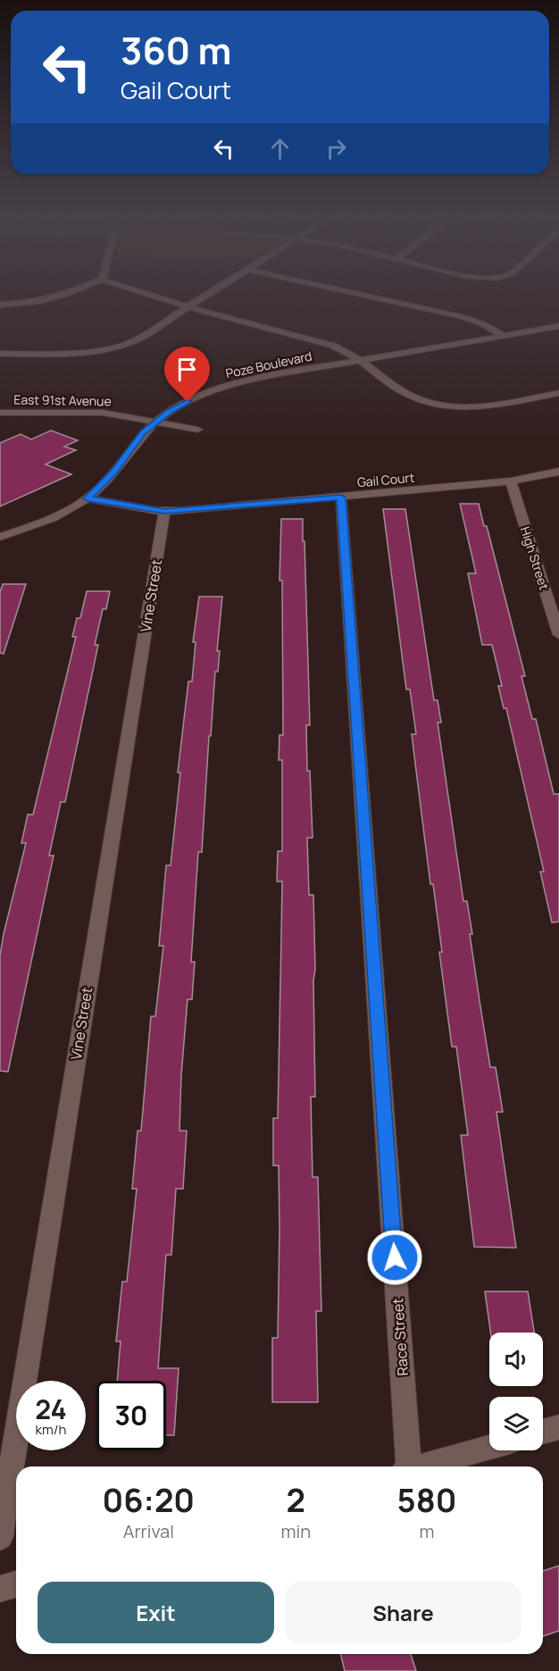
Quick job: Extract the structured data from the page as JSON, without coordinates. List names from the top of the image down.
{
  "streets": {
    "street": [
      "Poze Boulevard",
      "East 91st Avenue",
      "Gail Court",
      "High Street",
      "Vine Street",
      "Race Street"
    ]
  },
  "crossings": [
    ["Poze Boulevard", "East 91st Avenue"],
    ["Poze Boulevard", "Gail Court"],
    ["Gail Court", "High Street"],
    ["Gail Court", "Vine Street"],
    ["Gail Court", "Race Street"]
  ],
  "page": {
    "turn": ["360 m", "Gail Court"],
    "speed": "24 km/h",
    "limit": "30",
    "eta": [
      "06:20",
      "Arrival",
      "2",
      "min",
      "580",
      "m"
    ],
    "buttons": ["Exit", "Share"]
  }
}
